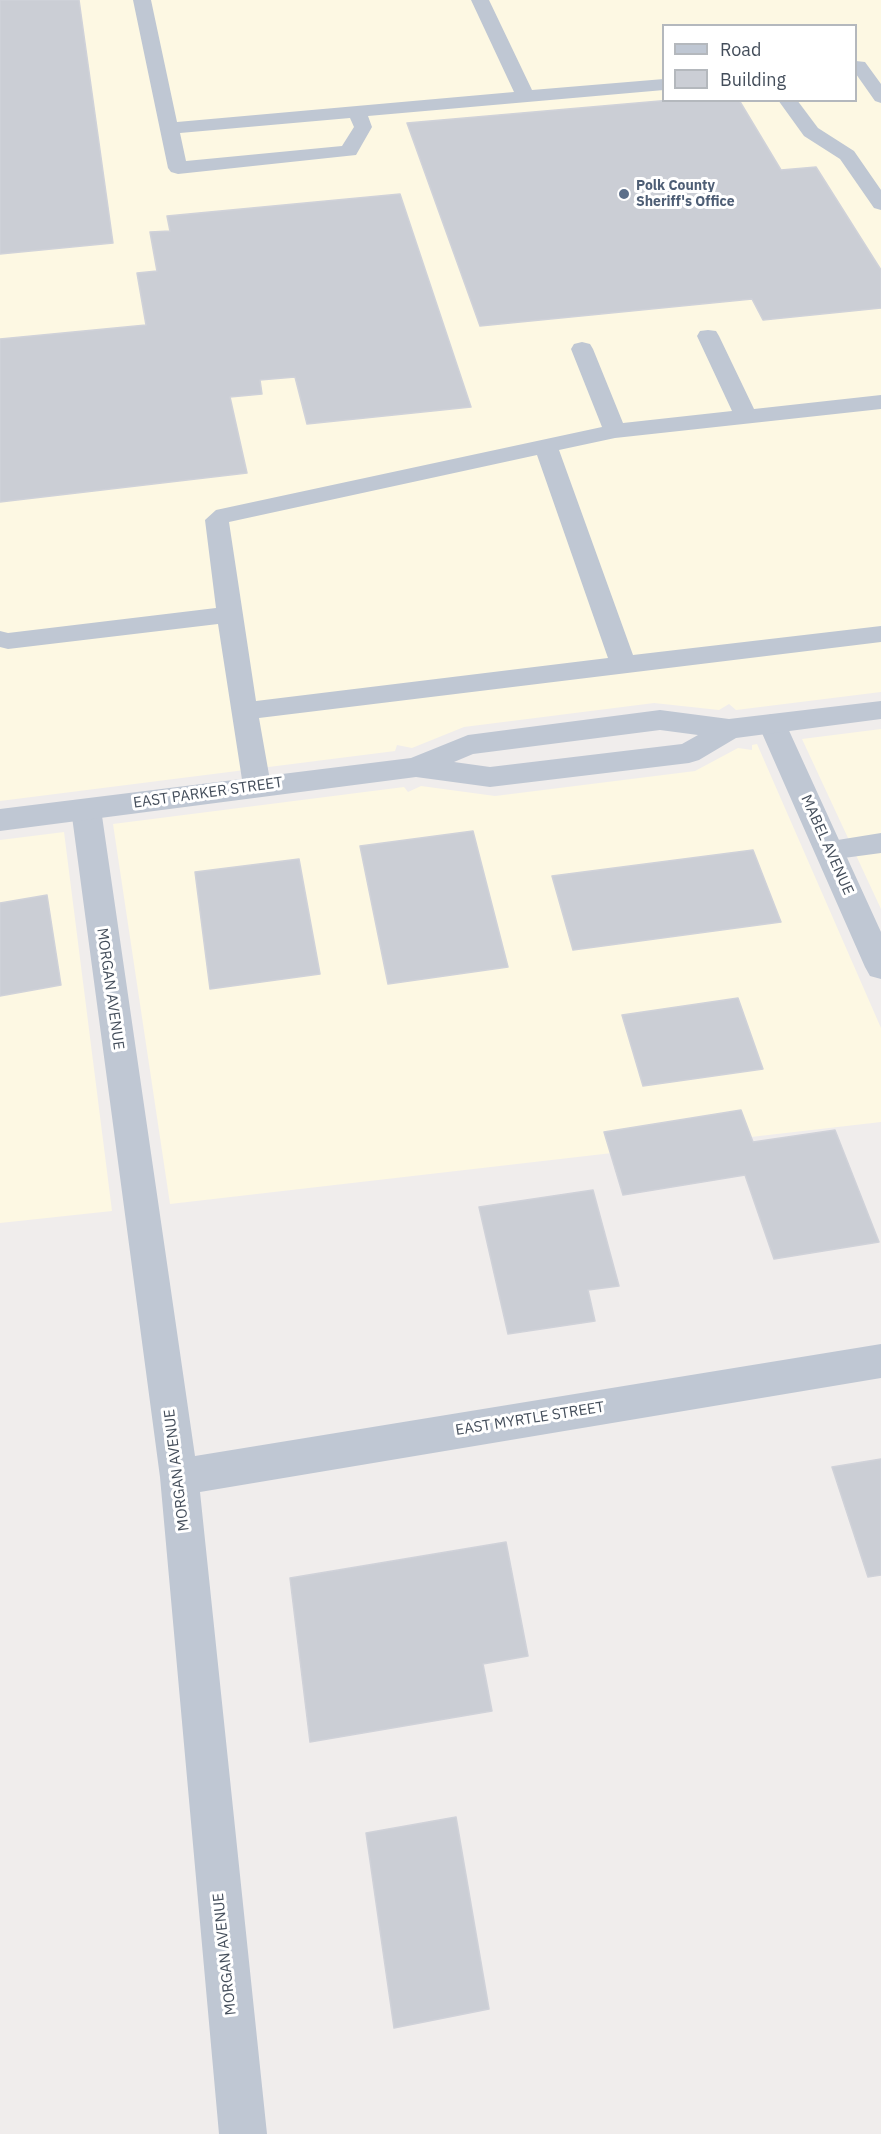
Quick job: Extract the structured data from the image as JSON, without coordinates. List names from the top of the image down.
{
  "streets": {
    "street": [
      "EAST PARKER STREET",
      "MABEL AVENUE",
      "MORGAN AVENUE",
      "EAST MYRTLE STREET"
    ]
  },
  "crossings": [
    ["EAST PARKER STREET", "MABEL AVENUE"],
    ["EAST PARKER STREET", "MORGAN AVENUE"],
    ["MORGAN AVENUE", "EAST MYRTLE STREET"]
  ],
  "places": ["Polk County Sheriff's Office"],
  "legend": ["Road", "Building"]
}
